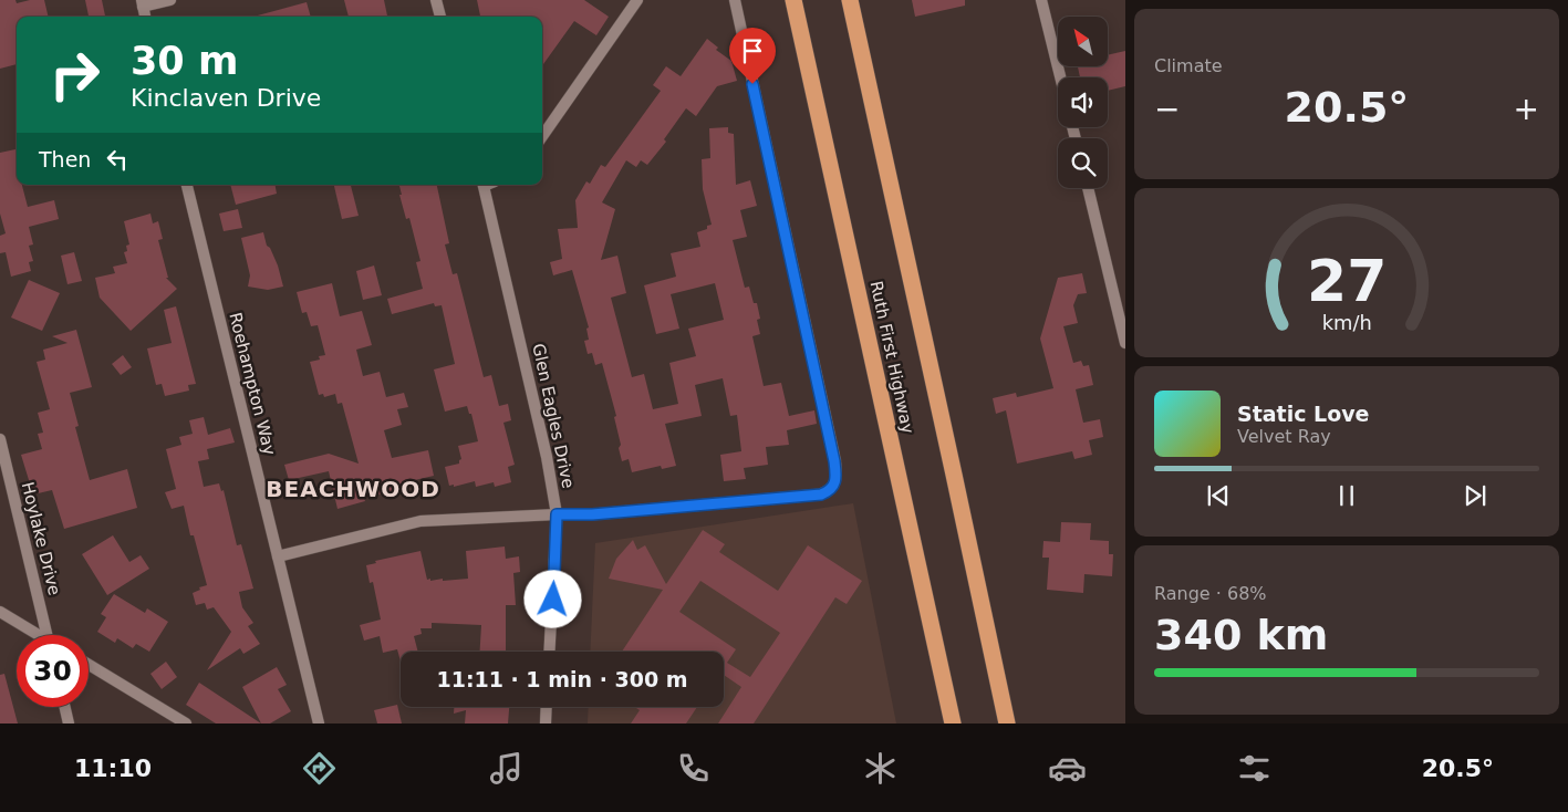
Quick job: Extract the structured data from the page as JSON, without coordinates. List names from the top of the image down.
{
  "streets": {
    "highway": ["Ruth First Highway"],
    "street": ["Roehampton Way", "Glen Eagles Drive", "Hoylake Drive"]
  },
  "districts": ["BEACHWOOD"],
  "north": "top left",
  "page": {
    "tile": [
      "Climate",
      ["Range · 68%", "340 km"]
    ],
    "turn": ["30 m", "Kinclaven Drive"],
    "heat": ["−", "20.5°", "+"],
    "then": "Then",
    "song": ["Static Love", "Velvet Ray"],
    "limit": "30",
    "trip": "11:11 · 1 min · 300 m",
    "tabs": ["11:10", "20.5°"],
    "gauge": ["27", "km/h"]
  }
}
